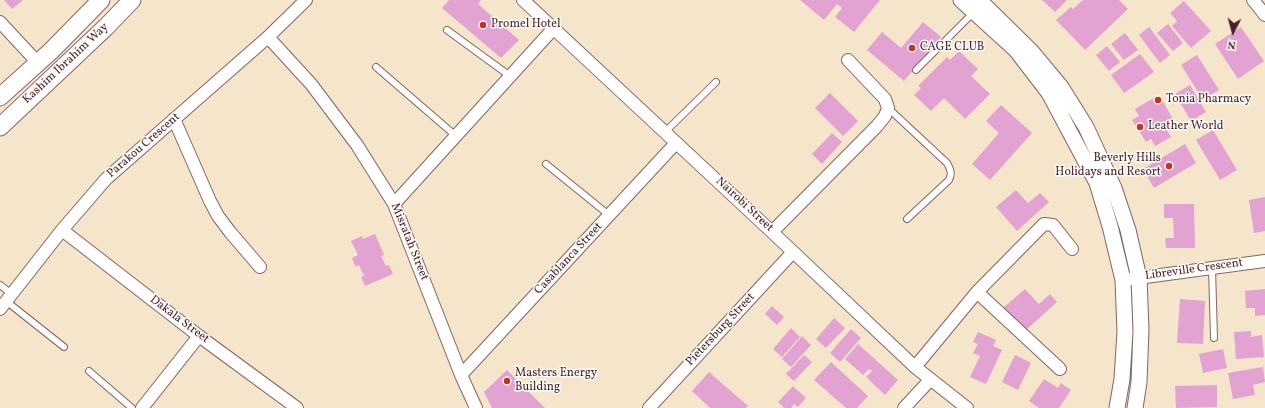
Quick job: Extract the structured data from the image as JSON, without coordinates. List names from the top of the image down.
{
  "streets": {
    "main road": ["Kashim Ibrahim Way"],
    "street": [
      "Parakou Crescent",
      "Nairobi Street",
      "Misratah Street",
      "Casablanca Street",
      "Libreville Crescent",
      "Dakala Street",
      "Pietersburg Street"
    ]
  },
  "crossings": [
    ["Parakou Crescent", "Misratah Street"],
    ["Parakou Crescent", "Dakala Street"],
    ["Nairobi Street", "Casablanca Street"],
    ["Nairobi Street", "Pietersburg Street"],
    ["Misratah Street", "Casablanca Street"]
  ],
  "places": [
    "Promel Hotel",
    "CAGE CLUB",
    "Tonia Pharmacy",
    "Leather World",
    "Beverly Hills Holidays and Resort",
    "Masters Energy Building"
  ],
  "north": "bottom"
}
